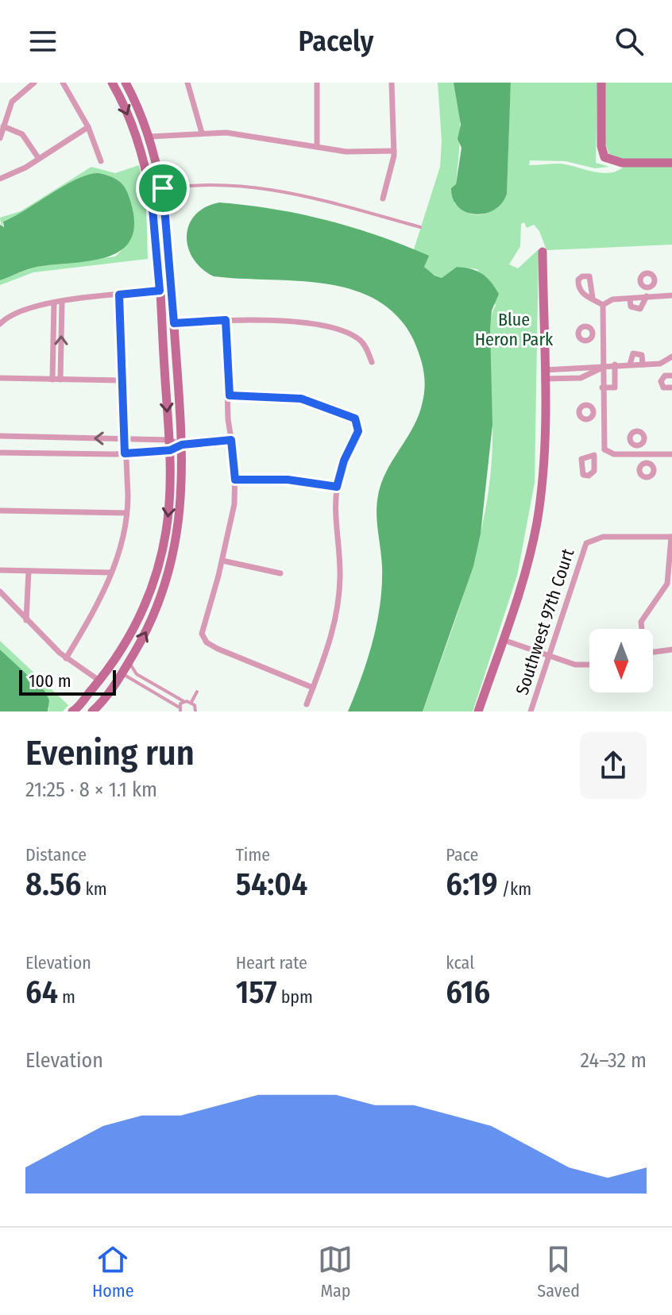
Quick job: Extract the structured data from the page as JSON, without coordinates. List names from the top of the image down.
{
  "streets": {
    "street": ["Southwest 97th Court"]
  },
  "parks": ["Blue Heron Park"],
  "scale_bar": "100 m",
  "north": "bottom",
  "page": {
    "header": "Pacely",
    "scale": "100 m",
    "heading": ["Evening run", "21:25 · 8 × 1.1 km"],
    "stats": [
      ["Distance", "8.56 km"],
      ["Time", "54:04"],
      ["Pace", "6:19 /km"],
      ["Elevation", "64 m"],
      ["Heart rate", "157 bpm"],
      ["kcal", "616"]
    ],
    "chart": ["Elevation", "24–32 m"],
    "tabs": ["Home", "Map", "Saved"]
  }
}
